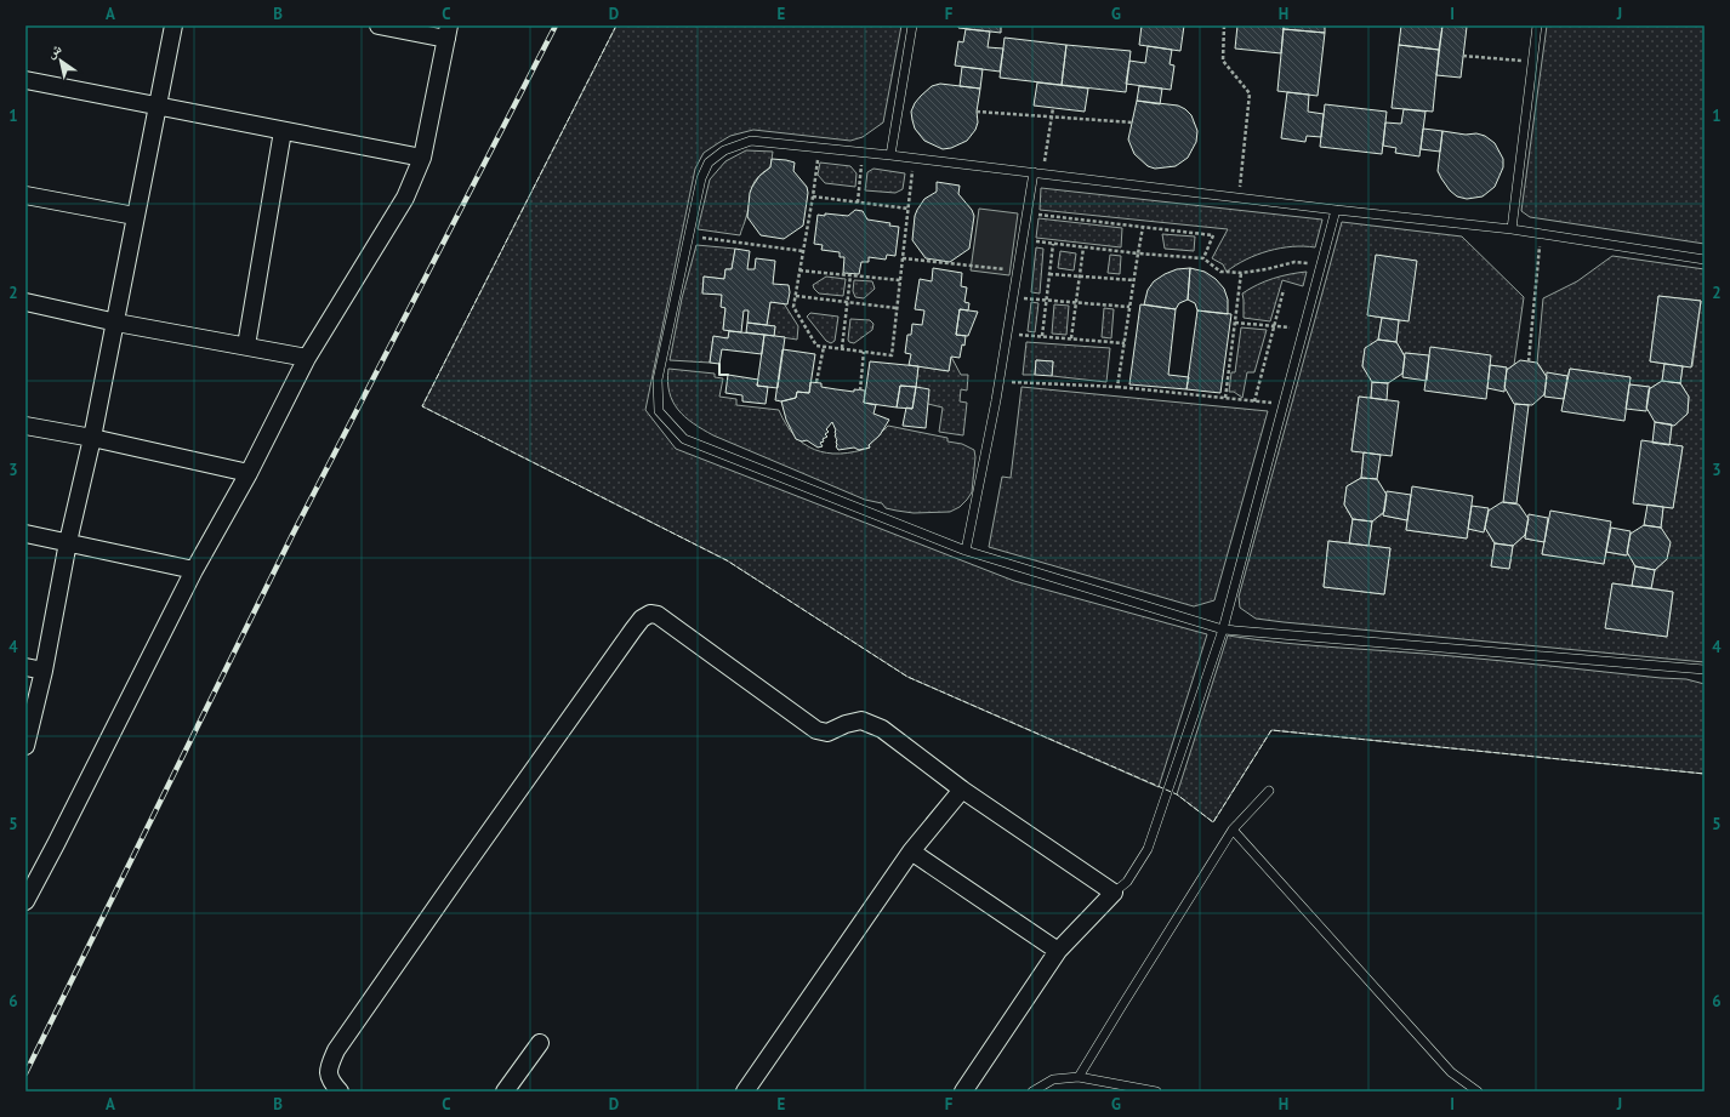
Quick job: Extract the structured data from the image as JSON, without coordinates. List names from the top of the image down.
{
  "north": "top left",
  "grid": {
    "columns": [
      "A",
      "B",
      "C",
      "D",
      "E",
      "F",
      "G",
      "H",
      "I",
      "J"
    ],
    "rows": [
      "1",
      "2",
      "3",
      "4",
      "5",
      "6"
    ]
  }
}
